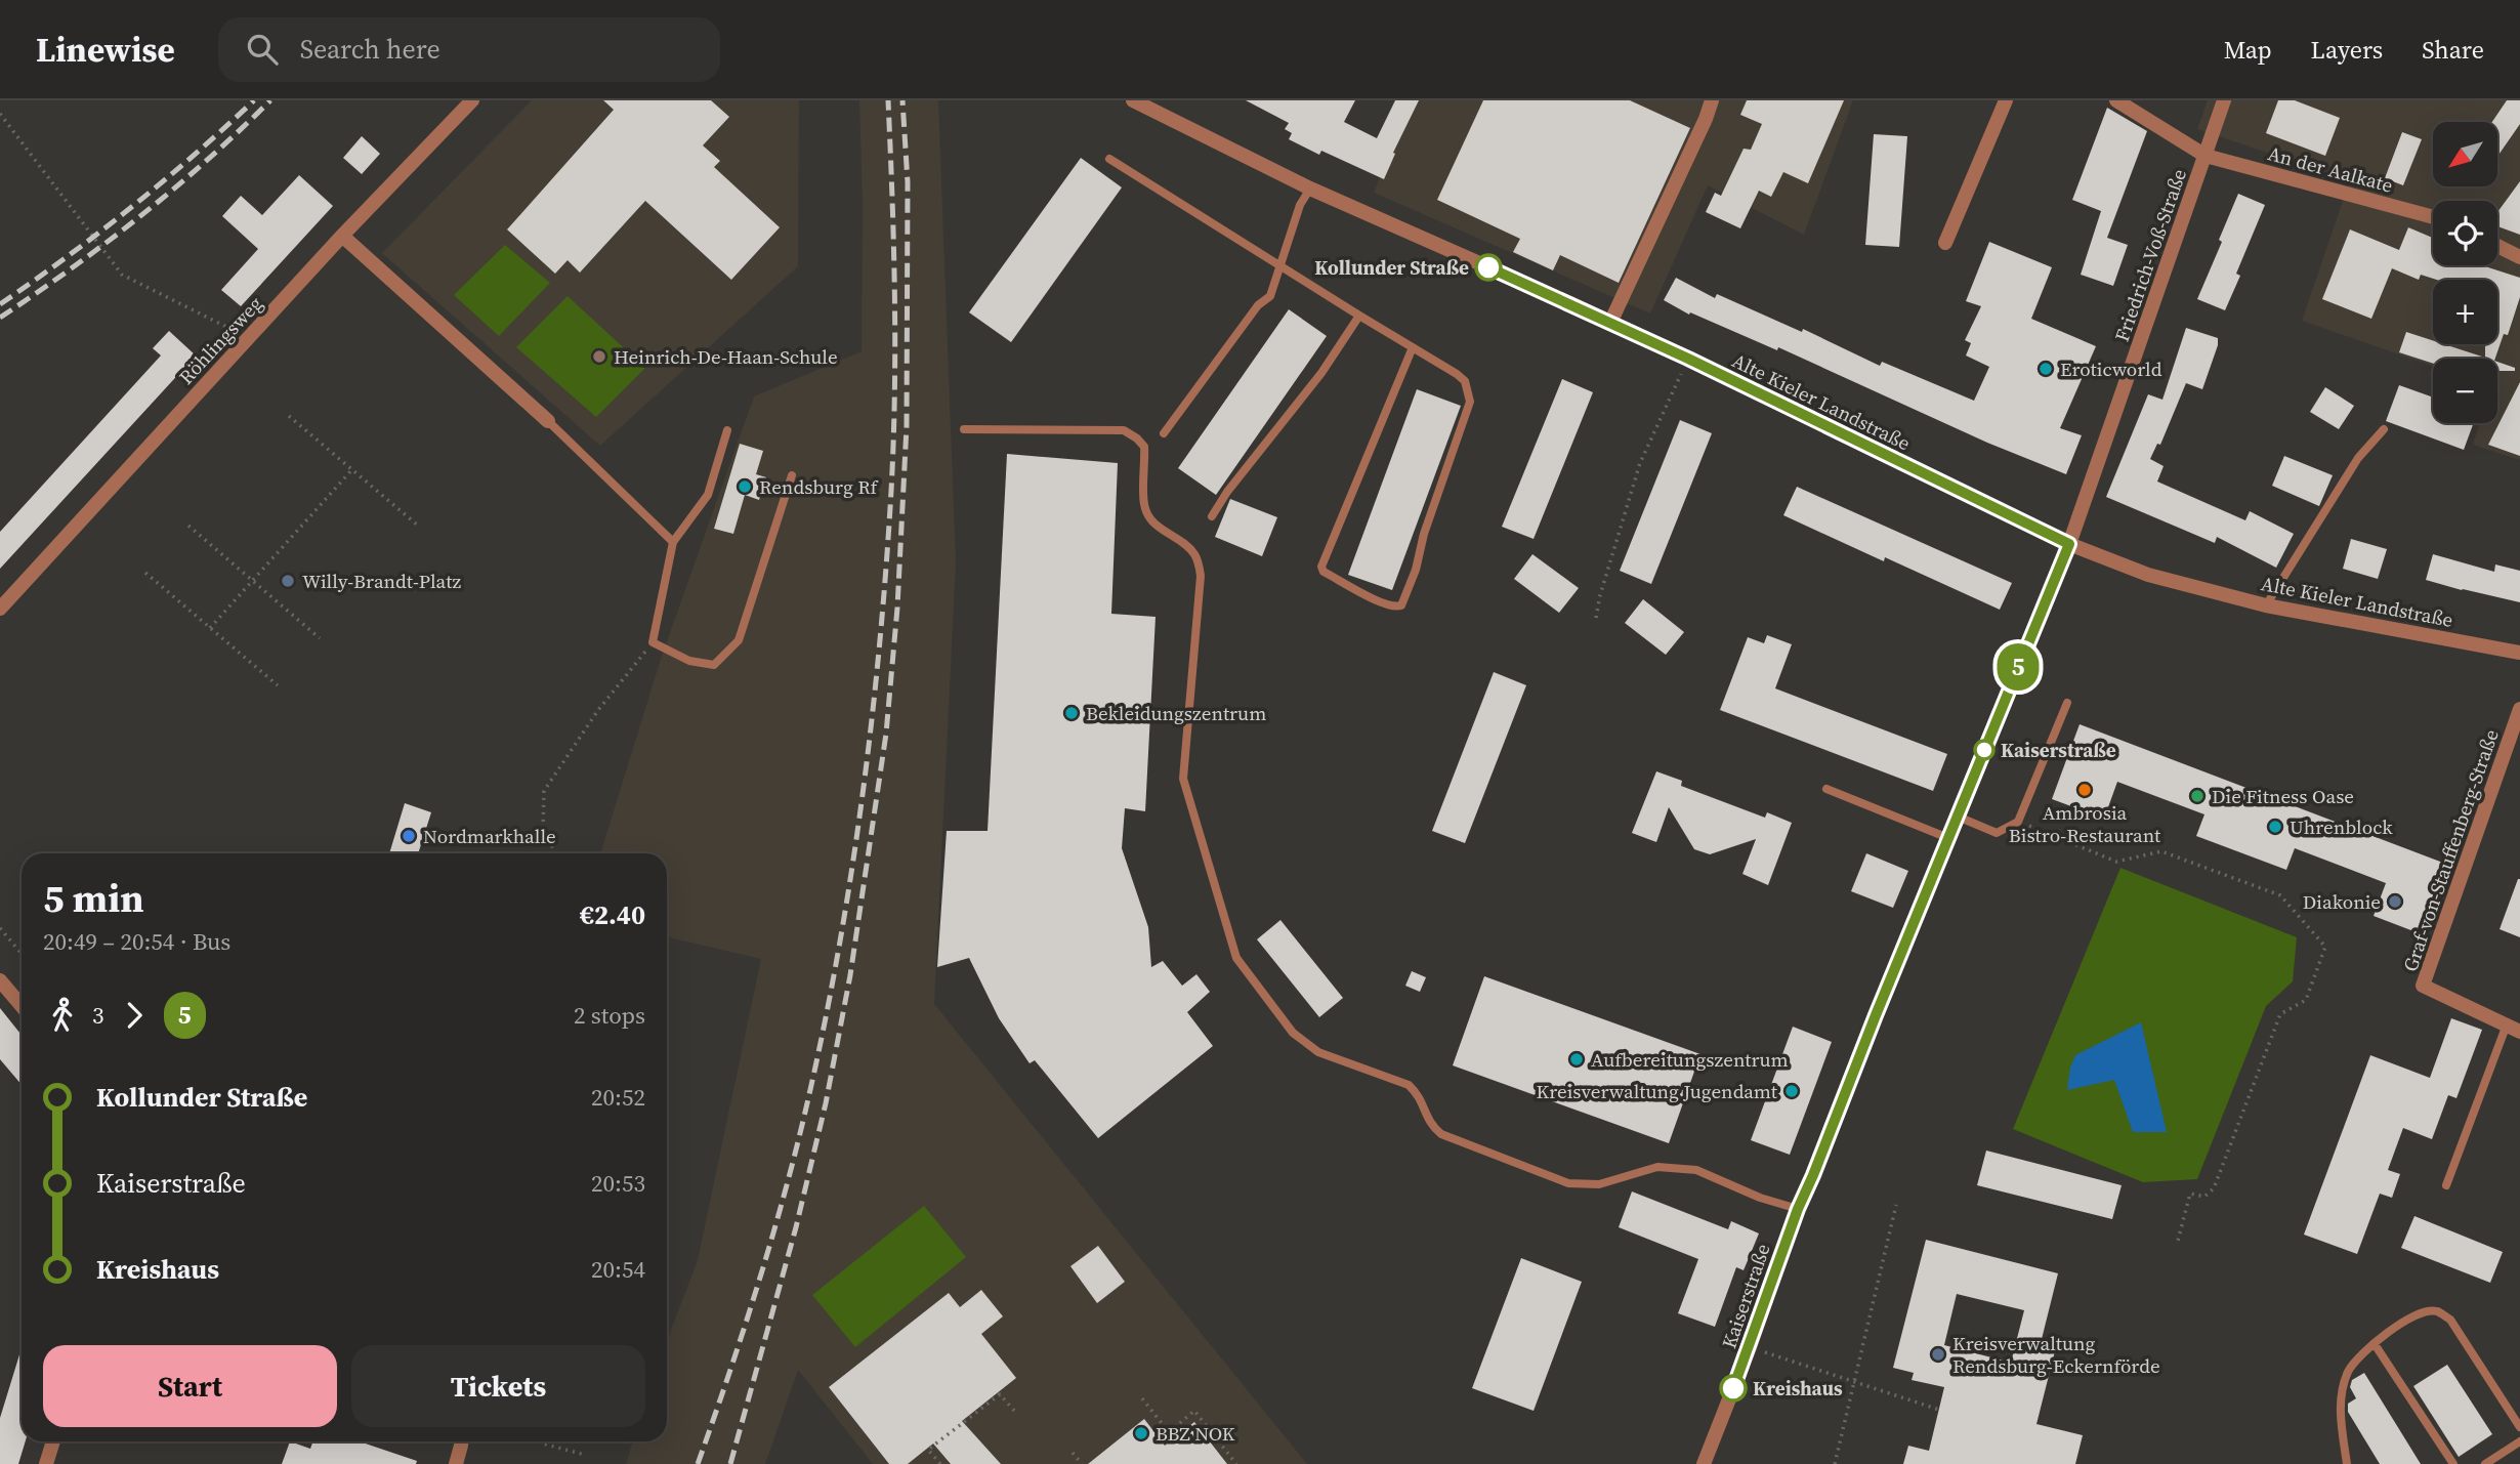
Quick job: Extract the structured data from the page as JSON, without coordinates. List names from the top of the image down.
{
  "streets": {
    "street": [
      "An der Aalkate",
      "Friedrich-Voß-Straße",
      "Röhlingsweg",
      "Alte Kieler Landstraße",
      "Graf-von-Stauffenberg-Straße",
      "Kaiserstraße"
    ]
  },
  "crossings": [
    ["An der Aalkate", "Friedrich-Voß-Straße"],
    ["Friedrich-Voß-Straße", "Alte Kieler Landstraße"],
    ["Friedrich-Voß-Straße", "Kaiserstraße"],
    ["Alte Kieler Landstraße", "Kaiserstraße"]
  ],
  "places": [
    "Kollunder Straße",
    "Heinrich-De-Haan-Schule",
    "Eroticworld",
    "Rendsburg Rf",
    "Willy-Brandt-Platz",
    "Bekleidungszentrum",
    "Kaiserstraße",
    "Ambrosia Bistro-Restaurant",
    "Die Fitness Oase",
    "Uhrenblock",
    "Nordmarkhalle",
    "Diakonie",
    "Aufbereitungszentrum",
    "Kreisverwaltung Jugendamt",
    "Kreisverwaltung Rendsburg-Eckernförde",
    "Kreishaus",
    "BBZ NOK"
  ],
  "lines": ["bus line 5"],
  "north": "bottom left",
  "page": {
    "header": "Linewise",
    "search": "Search here",
    "nav": ["Map", "Layers", "Share"],
    "on_map": "5",
    "map_buttons": ["+", "−"],
    "heading": ["5 min", "20:49 – 20:54 · Bus", "€2.40"],
    "legs": ["3", "5", "2 stops"],
    "list": [
      {
        "name": "Kollunder Straße",
        "value": "20:52"
      },
      {
        "name": "Kaiserstraße",
        "value": "20:53"
      },
      {
        "name": "Kreishaus",
        "value": "20:54"
      }
    ],
    "buttons": ["Start", "Tickets"]
  }
}
